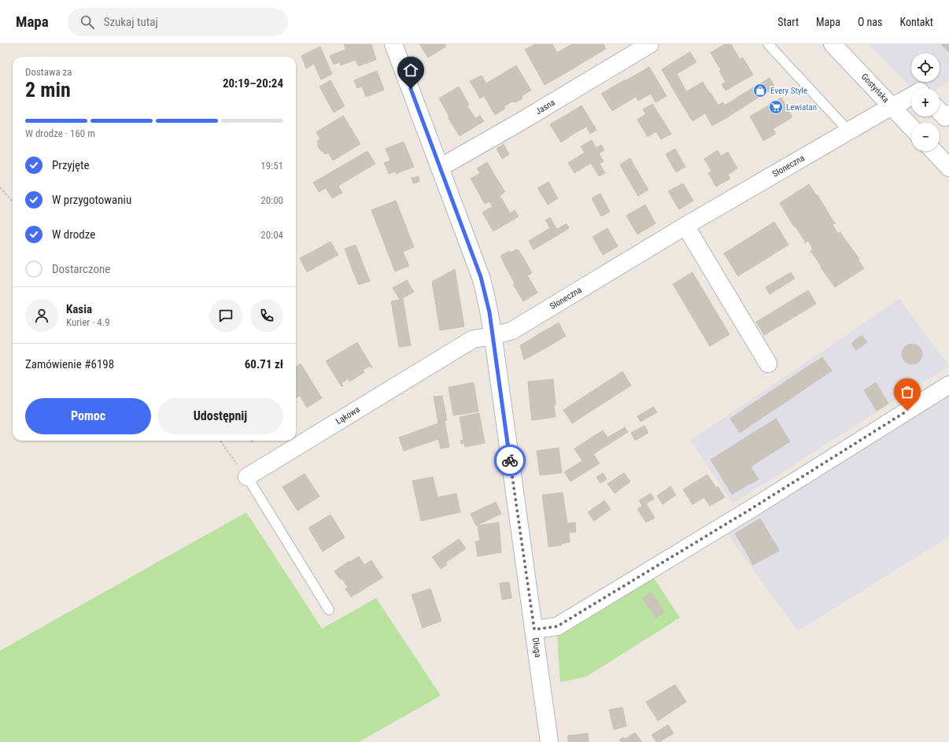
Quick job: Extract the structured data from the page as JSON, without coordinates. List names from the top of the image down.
{
  "streets": {
    "street": [
      "Gostyńska",
      "Jasna",
      "Słoneczna",
      "Łąkowa",
      "Długa"
    ]
  },
  "crossings": [
    ["Gostyńska", "Słoneczna"],
    ["Jasna", "Długa"],
    ["Słoneczna", "Łąkowa"],
    ["Słoneczna", "Długa"],
    ["Łąkowa", "Długa"]
  ],
  "places": {
    "shop": ["Every Style"],
    "supermarket": ["Lewiatan"]
  },
  "page": {
    "header": "Mapa",
    "search": "Szukaj tutaj",
    "nav": [
      "Start",
      "Mapa",
      "O nas",
      "Kontakt"
    ],
    "map_buttons": ["+", "−"],
    "heading": ["2 min", "Dostawa za", "20:19–20:24"],
    "panel": [
      "Kasia",
      "Kurier · 4.9",
      "Zamówienie #6198",
      "60.71 zł"
    ],
    "bar": "W drodze · 160 m",
    "list": [
      ["Przyjęte", "19:51"],
      ["W przygotowaniu", "20:00"],
      ["W drodze", "20:04"],
      "Dostarczone"
    ],
    "buttons": ["Pomoc", "Udostępnij"]
  }
}
